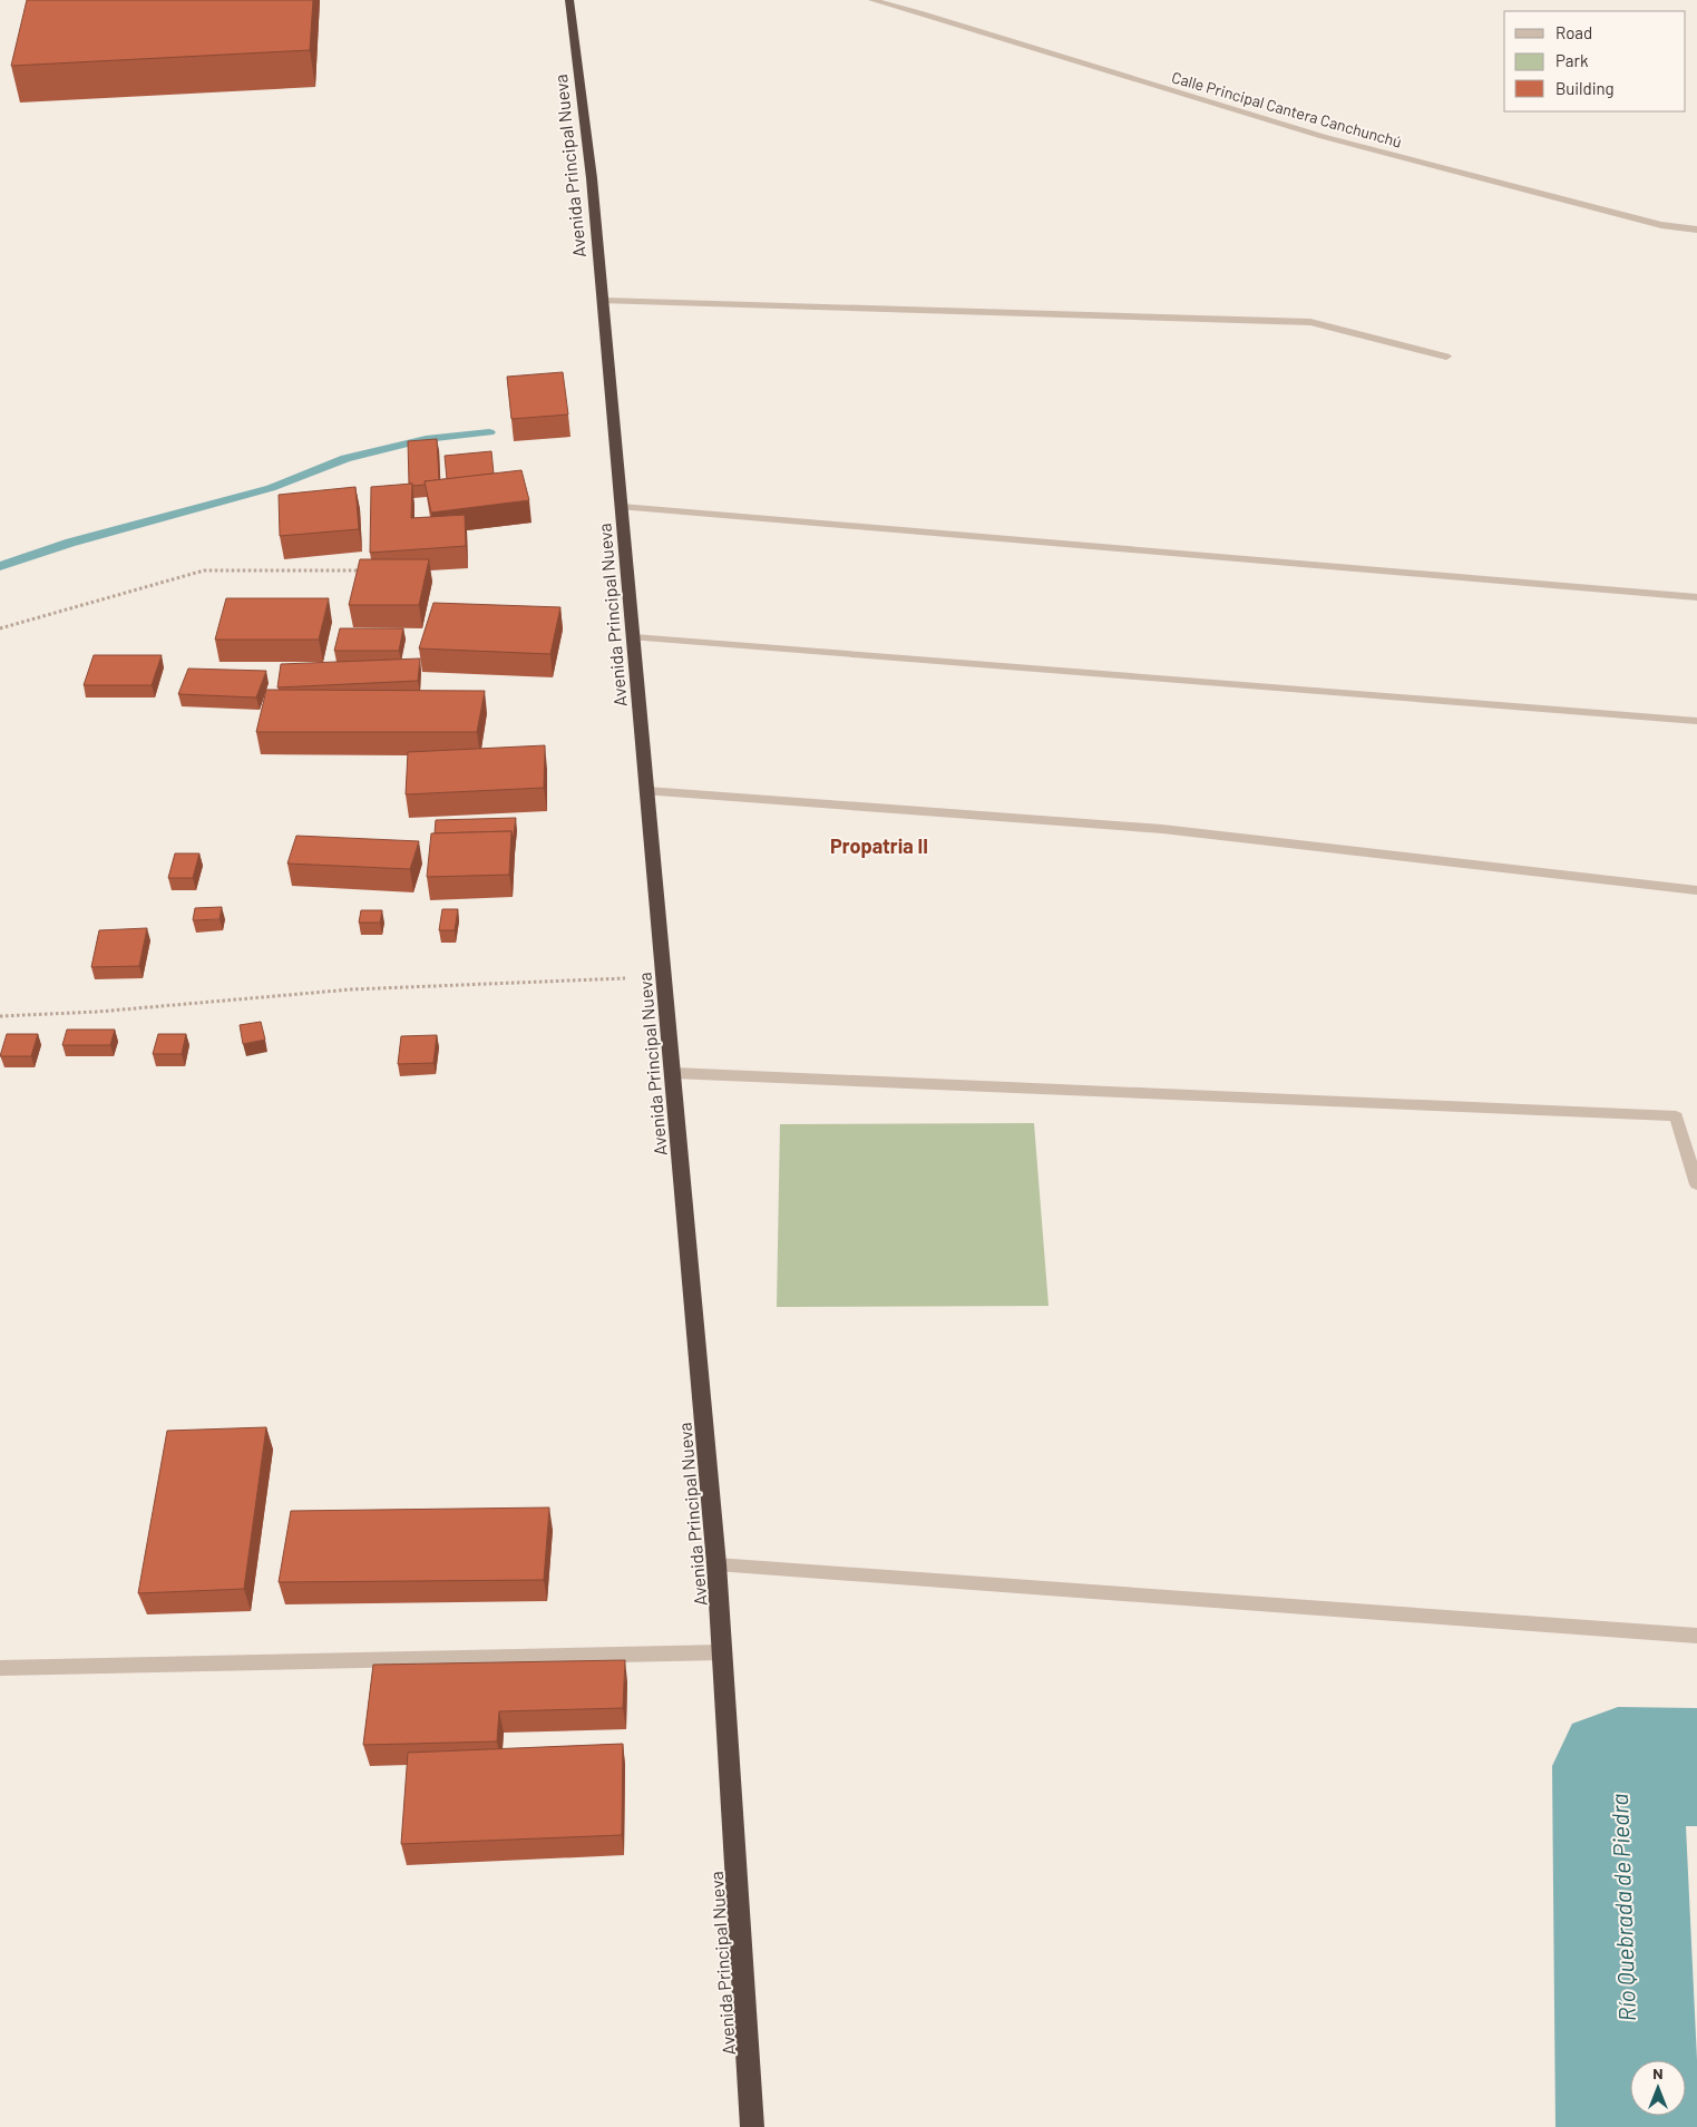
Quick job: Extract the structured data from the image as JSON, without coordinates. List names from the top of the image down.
{
  "streets": {
    "highway": ["Avenida Principal Nueva"],
    "street": ["Calle Principal Cantera Canchunchú"]
  },
  "districts": ["Propatria II"],
  "water": ["Río Quebrada de Piedra"],
  "legend": ["Road", "Park", "Building"],
  "north": "top"
}
